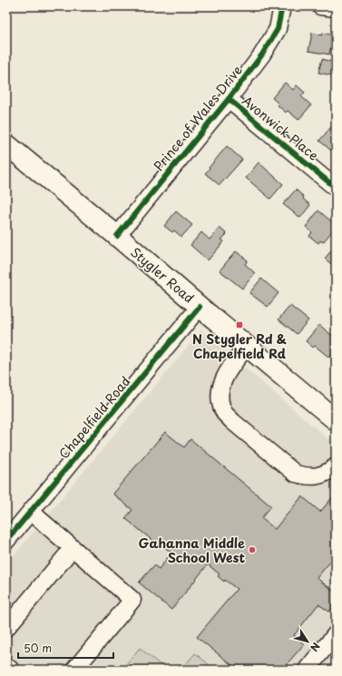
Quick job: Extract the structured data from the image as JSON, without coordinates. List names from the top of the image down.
{
  "streets": {
    "main road": ["Stygler Road"],
    "street": ["Prince of Wales Drive", "Avonwick Place", "Chapelfield Road"]
  },
  "crossings": [
    ["Prince of Wales Drive", "Avonwick Place"],
    ["Prince of Wales Drive", "Stygler Road"],
    ["Stygler Road", "Chapelfield Road"]
  ],
  "places": {
    "transit": ["N Stygler Rd & Chapelfield Rd"],
    "other": ["Gahanna Middle School West"]
  },
  "scale_bar": "50 m",
  "north": "bottom right"
}
